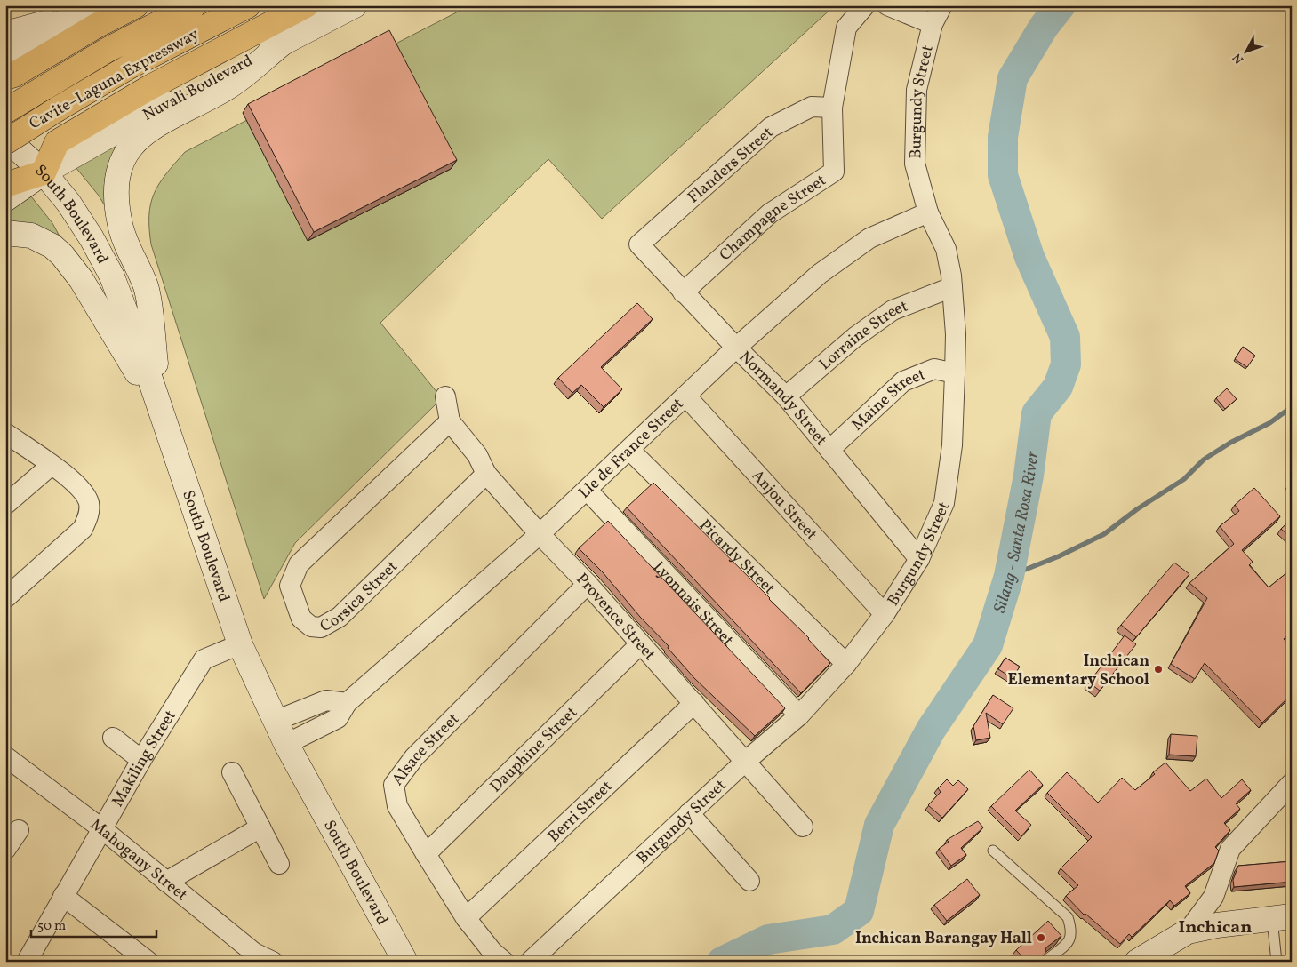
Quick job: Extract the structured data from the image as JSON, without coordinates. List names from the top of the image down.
{
  "streets": {
    "highway": ["Cavite–Laguna Expressway"],
    "main road": ["Nuvali Boulevard", "South Boulevard"],
    "street": [
      "Burgundy Street",
      "Flanders Street",
      "Champagne Street",
      "Lorraine Street",
      "Normandy Street",
      "Maine Street",
      "Lle de France Street",
      "Anjou Street",
      "Picardy Street",
      "Corsica Street",
      "Lyonnais Street",
      "Provence Street",
      "Dauphine Street",
      "Alsace Street",
      "Makiling Street",
      "Berri Street",
      "Mahogany Street"
    ]
  },
  "crossings": [
    ["Nuvali Boulevard", "South Boulevard"],
    ["Burgundy Street", "Lorraine Street"],
    ["Burgundy Street", "Normandy Street"],
    ["Burgundy Street", "Maine Street"],
    ["Burgundy Street", "Lle de France Street"],
    ["Burgundy Street", "Anjou Street"],
    ["Burgundy Street", "Picardy Street"],
    ["Burgundy Street", "Lyonnais Street"],
    ["Burgundy Street", "Provence Street"],
    ["Flanders Street", "Champagne Street"],
    ["Flanders Street", "Normandy Street"],
    ["South Boulevard", "Lle de France Street"],
    ["South Boulevard", "Makiling Street"],
    ["Champagne Street", "Normandy Street"],
    ["Lorraine Street", "Normandy Street"],
    ["Normandy Street", "Maine Street"],
    ["Normandy Street", "Lle de France Street"],
    ["Lle de France Street", "Anjou Street"],
    ["Lle de France Street", "Picardy Street"],
    ["Lle de France Street", "Lyonnais Street"],
    ["Lle de France Street", "Provence Street"],
    ["Corsica Street", "Provence Street"],
    ["Provence Street", "Dauphine Street"],
    ["Provence Street", "Alsace Street"],
    ["Provence Street", "Berri Street"],
    ["Dauphine Street", "Alsace Street"],
    ["Alsace Street", "Berri Street"],
    ["Makiling Street", "Mahogany Street"]
  ],
  "districts": ["Inchican"],
  "water": ["Silang - Santa Rosa River"],
  "places": ["Inchican Elementary School", "Inchican Barangay Hall"],
  "scale_bar": "50 m",
  "north": "bottom left"
}
